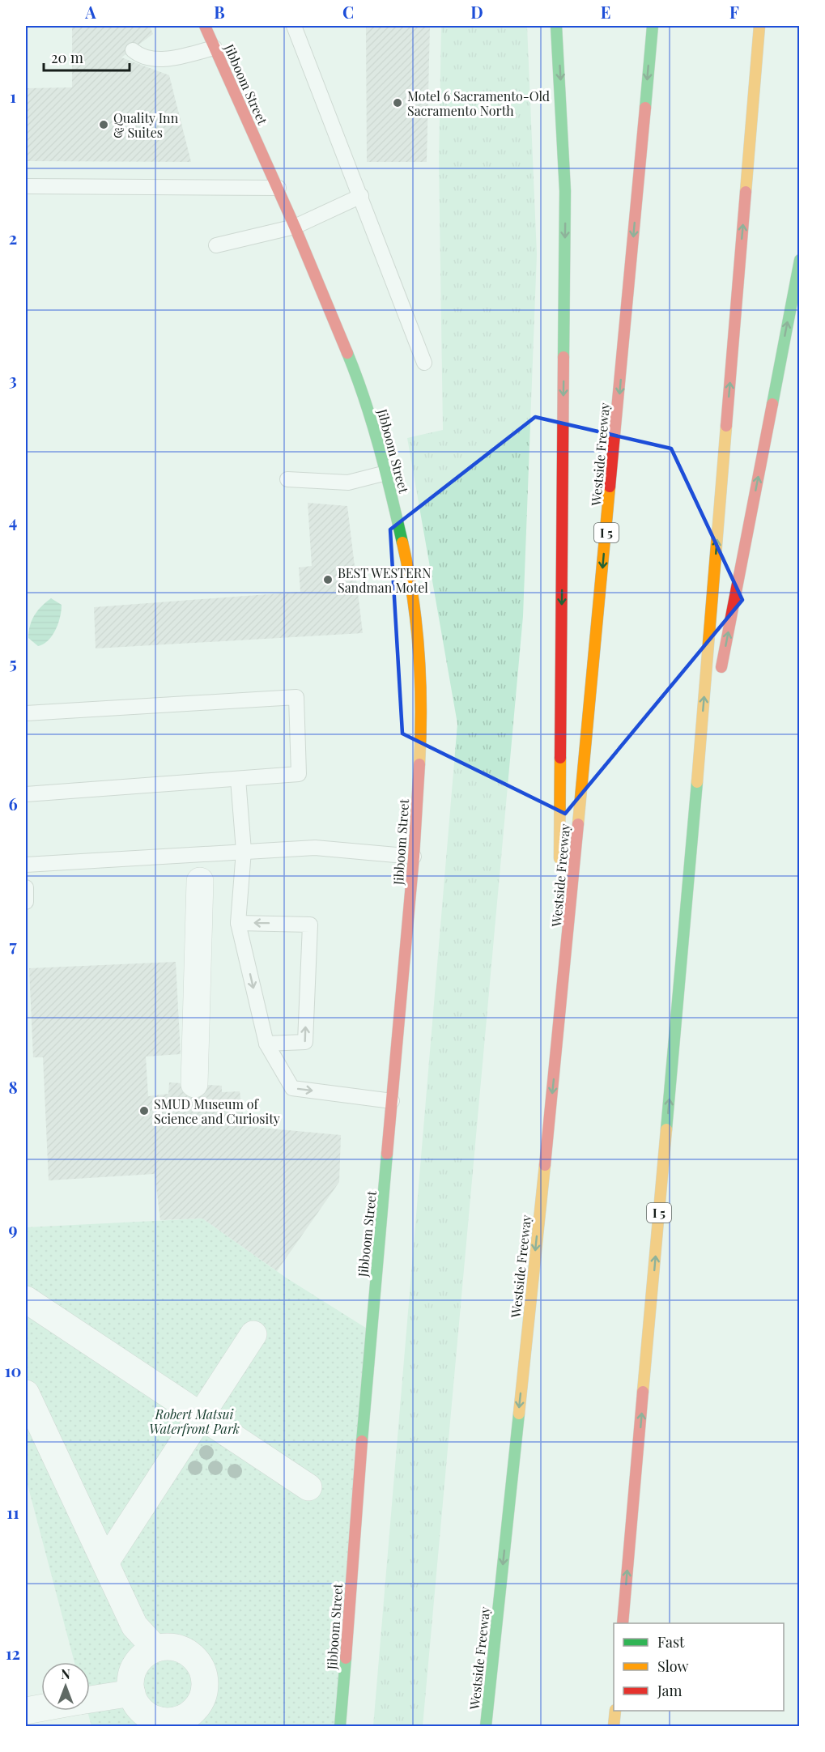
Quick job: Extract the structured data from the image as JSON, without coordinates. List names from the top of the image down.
{
  "streets": {
    "main road": ["Jibboom Street", "Westside Freeway", "I 5"]
  },
  "parks": ["Robert Matsui Waterfront Park"],
  "places": [
    "Motel 6 Sacramento-Old Sacramento North",
    "Quality Inn & Suites",
    "BEST WESTERN Sandman Motel",
    "SMUD Museum of Science and Curiosity"
  ],
  "legend": ["Fast", "Slow", "Jam"],
  "scale_bar": "20 m",
  "north": "top",
  "grid": {
    "columns": [
      "A",
      "B",
      "C",
      "D",
      "E",
      "F"
    ],
    "rows": [
      "1",
      "2",
      "3",
      "4",
      "5",
      "6",
      "7",
      "8",
      "9",
      "10",
      "11",
      "12"
    ]
  }
}
